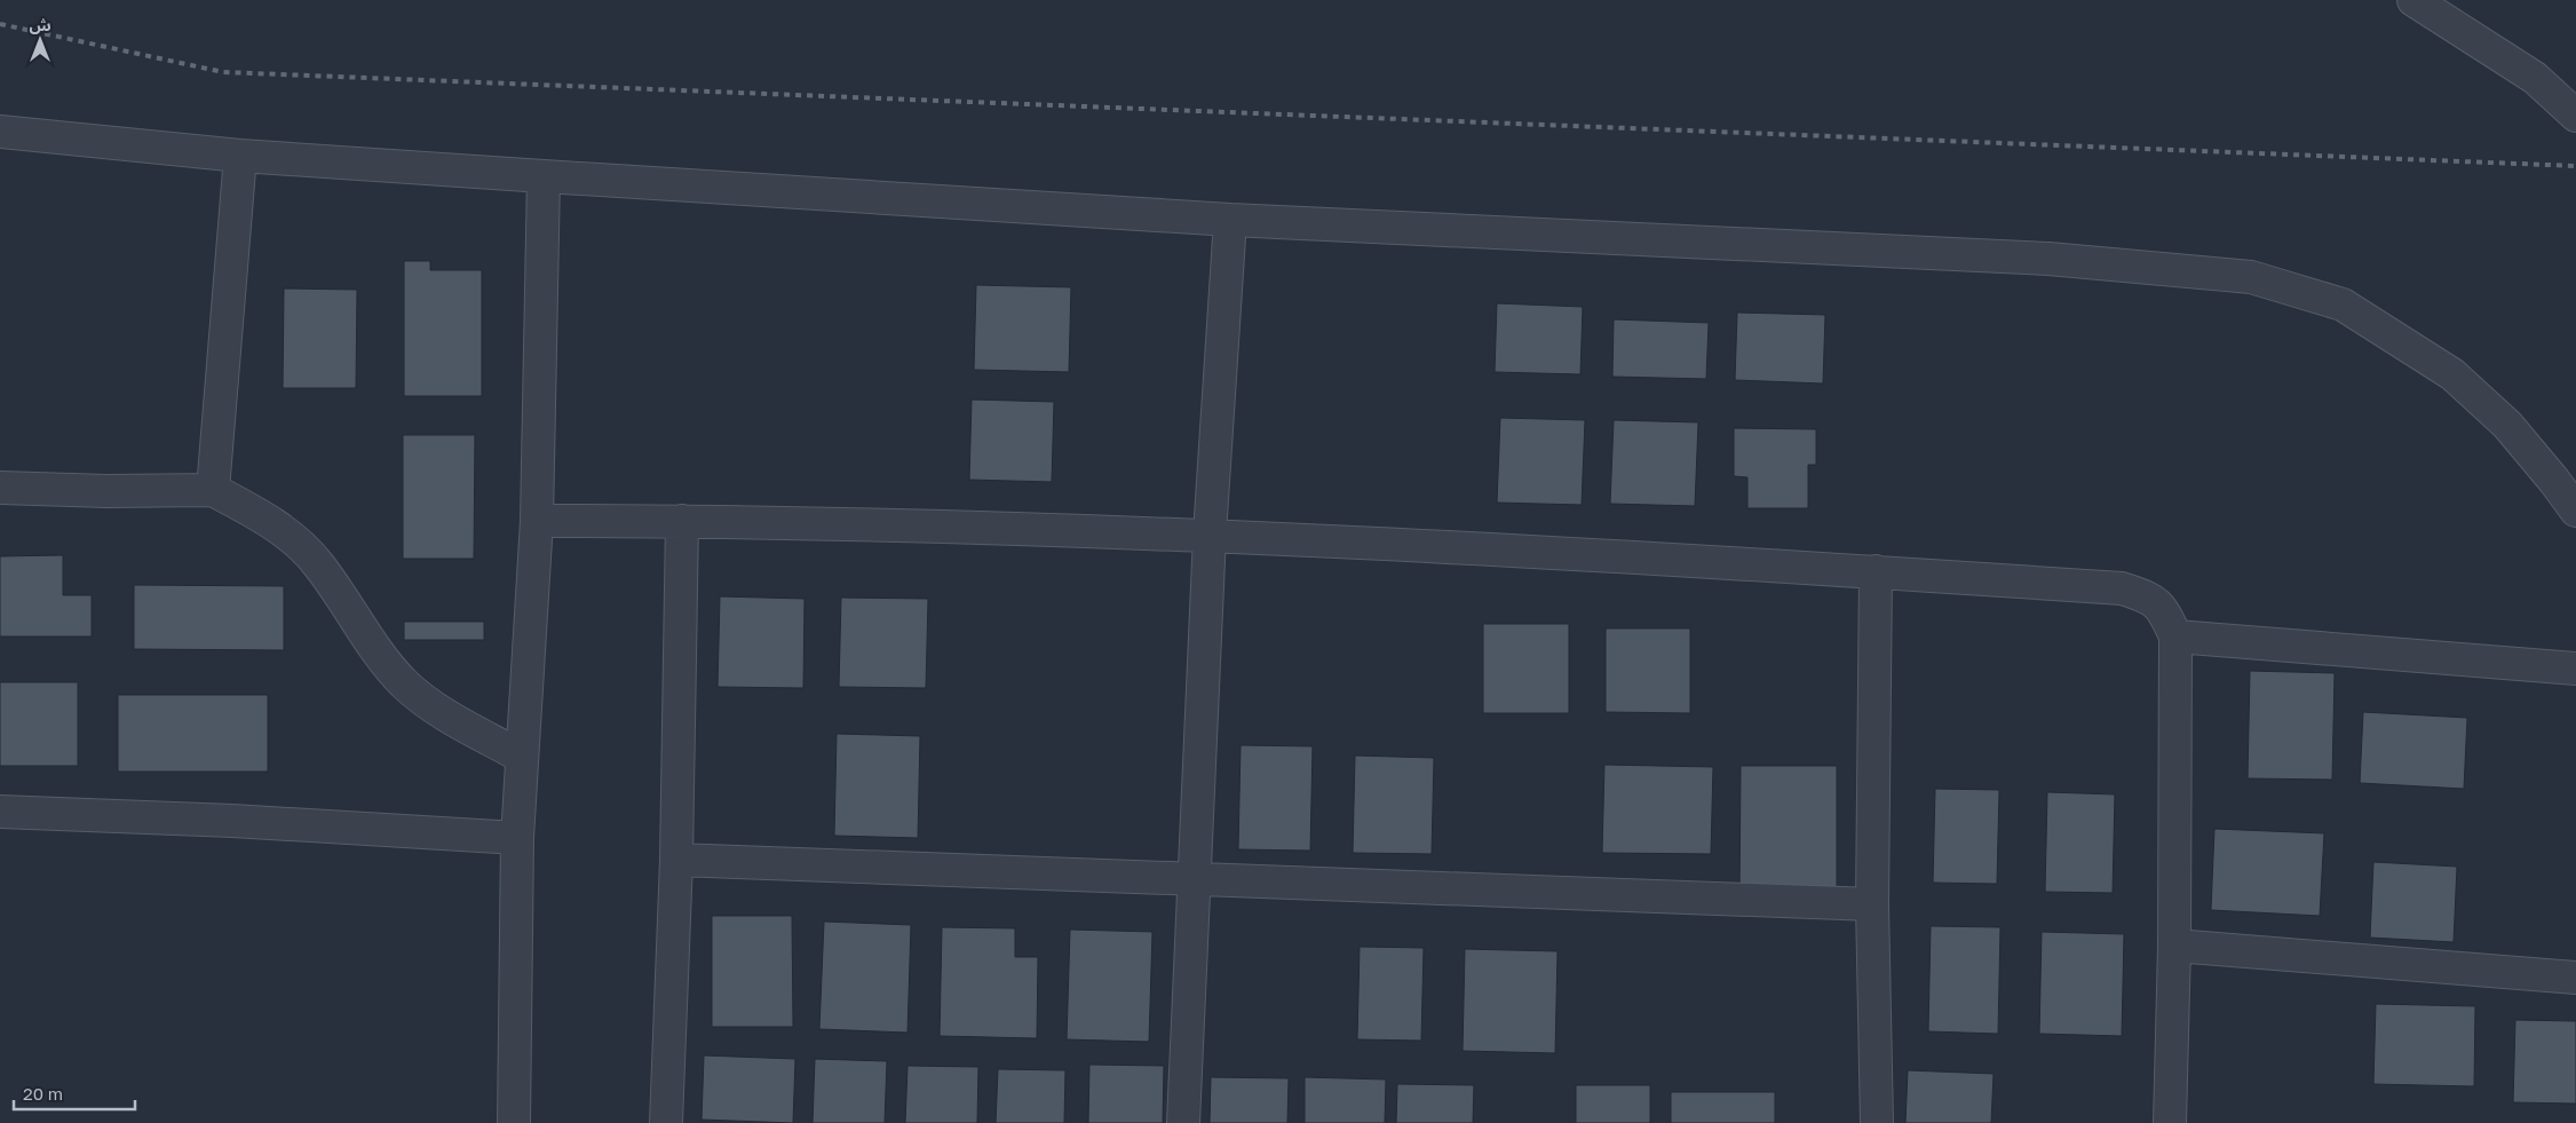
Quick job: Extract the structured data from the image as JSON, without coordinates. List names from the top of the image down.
{
  "scale_bar": "20 m",
  "north": "top"
}
